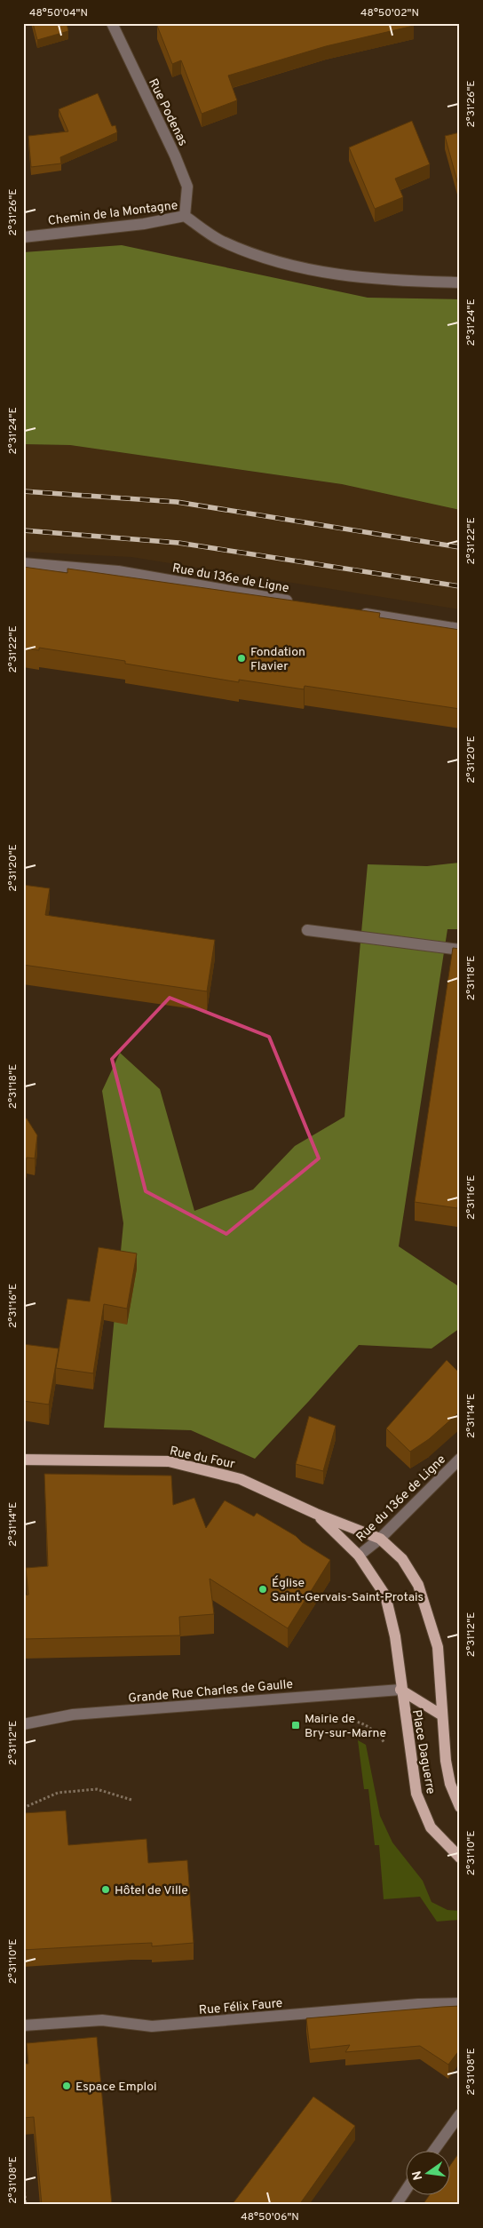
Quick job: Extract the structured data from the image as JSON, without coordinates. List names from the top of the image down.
{
  "streets": {
    "main road": ["Rue du Four", "Place Daguerre"],
    "street": [
      "Rue Podenas",
      "Chemin de la Montagne",
      "Rue du 136e de Ligne",
      "Grande Rue Charles de Gaulle",
      "Rue Félix Faure"
    ]
  },
  "crossings": [
    ["Rue Podenas", "Chemin de la Montagne"],
    ["Rue du 136e de Ligne", "Rue du Four"],
    ["Rue du 136e de Ligne", "Place Daguerre"],
    ["Rue du Four", "Place Daguerre"],
    ["Grande Rue Charles de Gaulle", "Place Daguerre"]
  ],
  "places": {
    "other": [
      "Fondation Flavier",
      "Église Saint-Gervais-Saint-Protais",
      "Hôtel de Ville",
      "Espace Emploi"
    ],
    "transit": ["Mairie de Bry-sur-Marne"]
  },
  "north": "left",
  "coordinates": [
    "48°50'04\"N",
    "48°50'02\"N",
    "2°31'26\"E",
    "2°31'24\"E",
    "2°31'22\"E",
    "2°31'20\"E",
    "2°31'18\"E",
    "2°31'16\"E",
    "2°31'14\"E",
    "2°31'12\"E",
    "2°31'10\"E",
    "2°31'08\"E",
    "48°50'06\"N"
  ]
}
